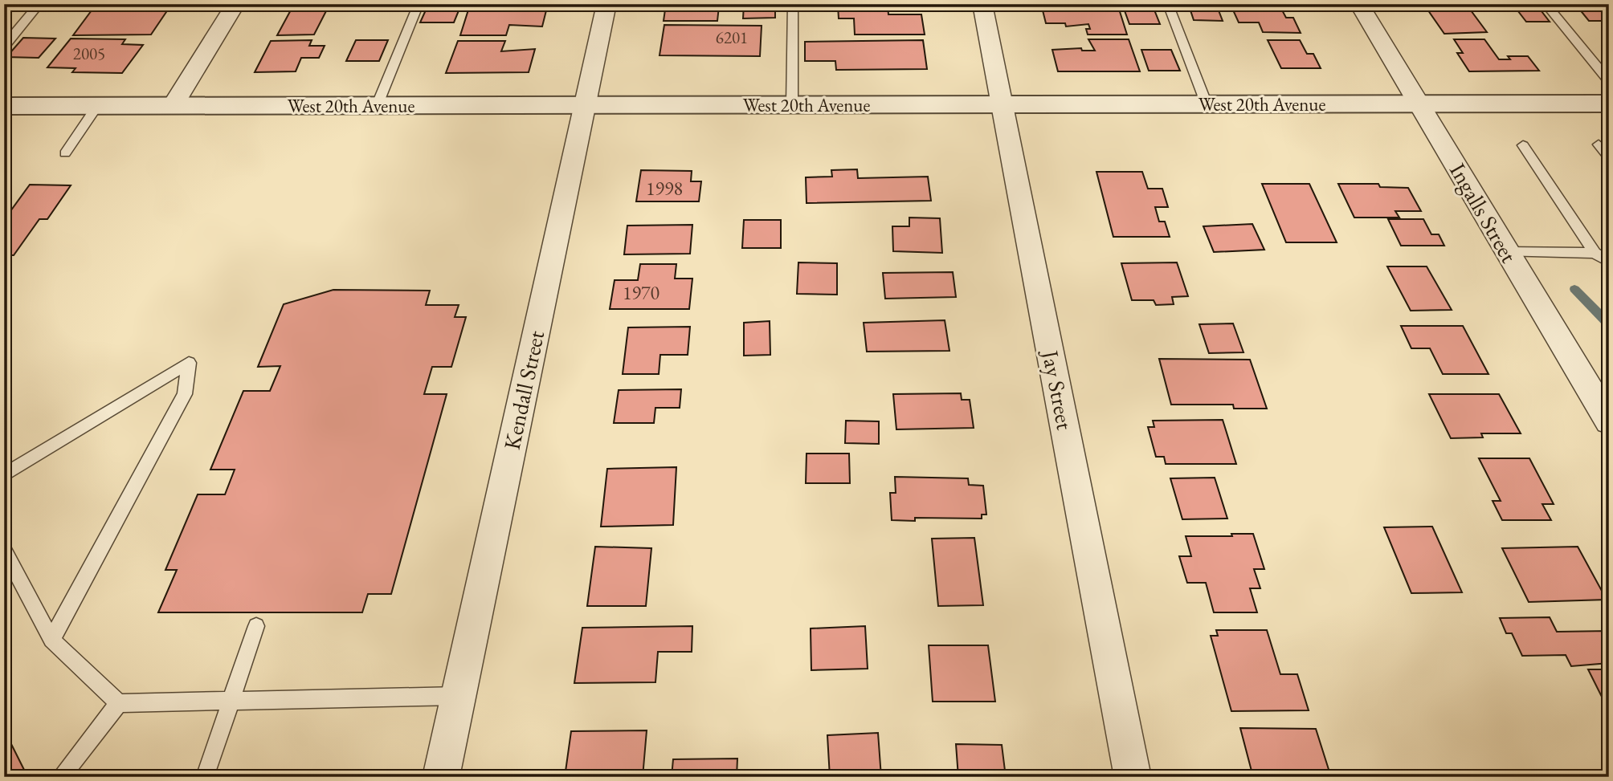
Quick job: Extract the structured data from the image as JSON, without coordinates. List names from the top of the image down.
{
  "streets": {
    "street": [
      "West 20th Avenue",
      "Ingalls Street",
      "Kendall Street",
      "Jay Street"
    ]
  },
  "crossings": [
    ["West 20th Avenue", "Ingalls Street"],
    ["West 20th Avenue", "Kendall Street"],
    ["West 20th Avenue", "Jay Street"]
  ],
  "house_numbers": [
    "6201",
    "2005",
    "1998",
    "1970"
  ]
}
